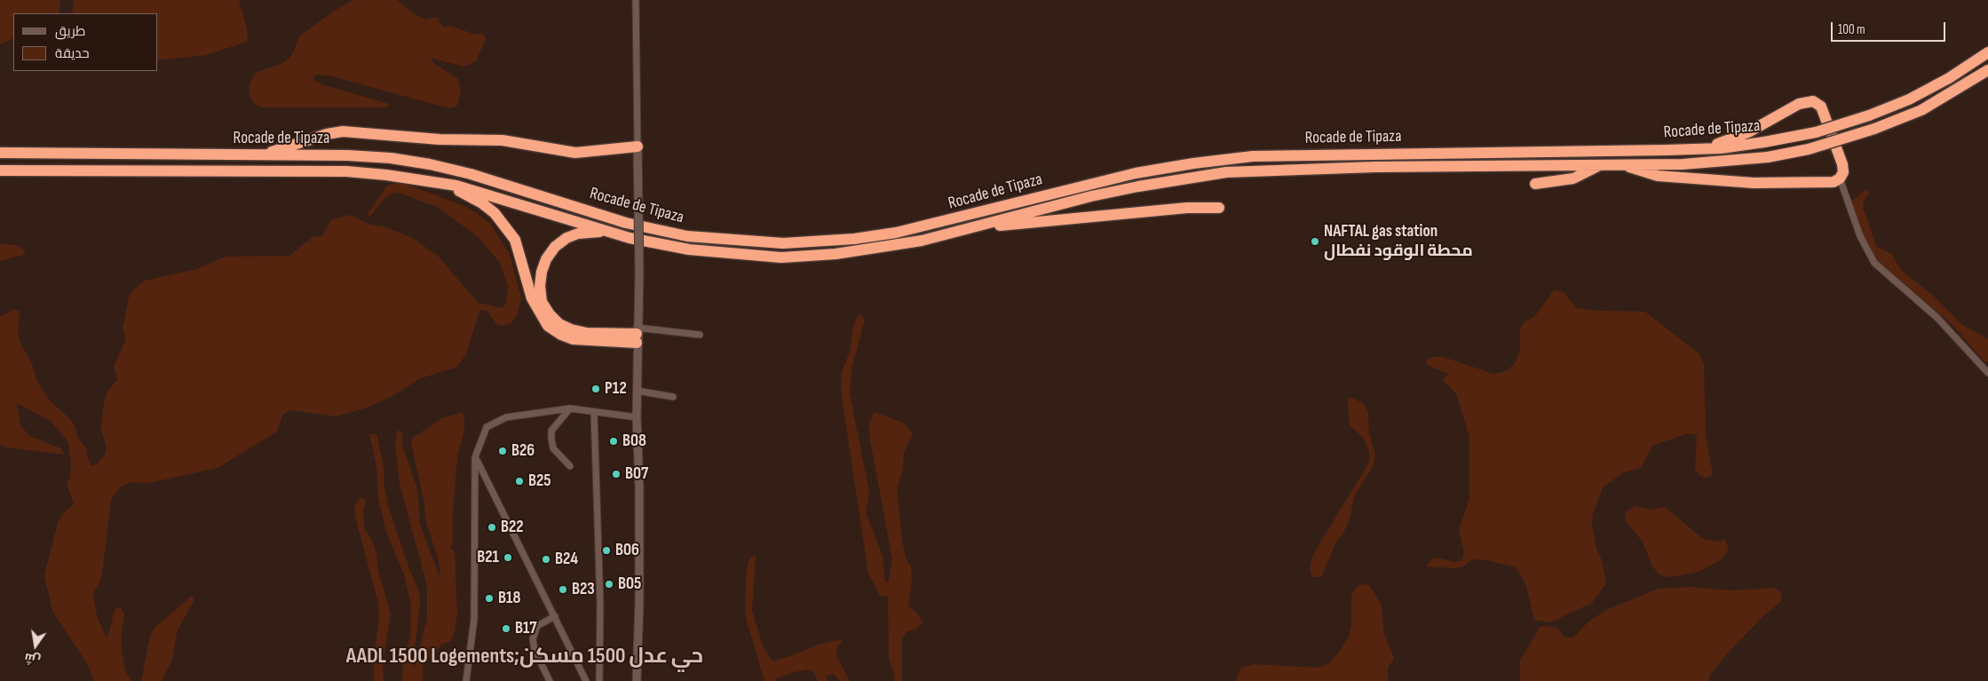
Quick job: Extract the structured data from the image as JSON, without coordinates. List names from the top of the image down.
{
  "streets": {
    "highway": ["Rocade de Tipaza"]
  },
  "districts": ["AADL 1500 Logements;حي عدل 1500 مسكن"],
  "places": [
    "NAFTAL gas station محطة الوقود نفطال",
    "P12",
    "B08",
    "B26",
    "B07",
    "B25",
    "B22",
    "B06",
    "B21",
    "B24",
    "B05",
    "B23",
    "B18",
    "B17"
  ],
  "legend": ["طريق", "حديقة"],
  "scale_bar": "100 m",
  "north": "bottom"
}
